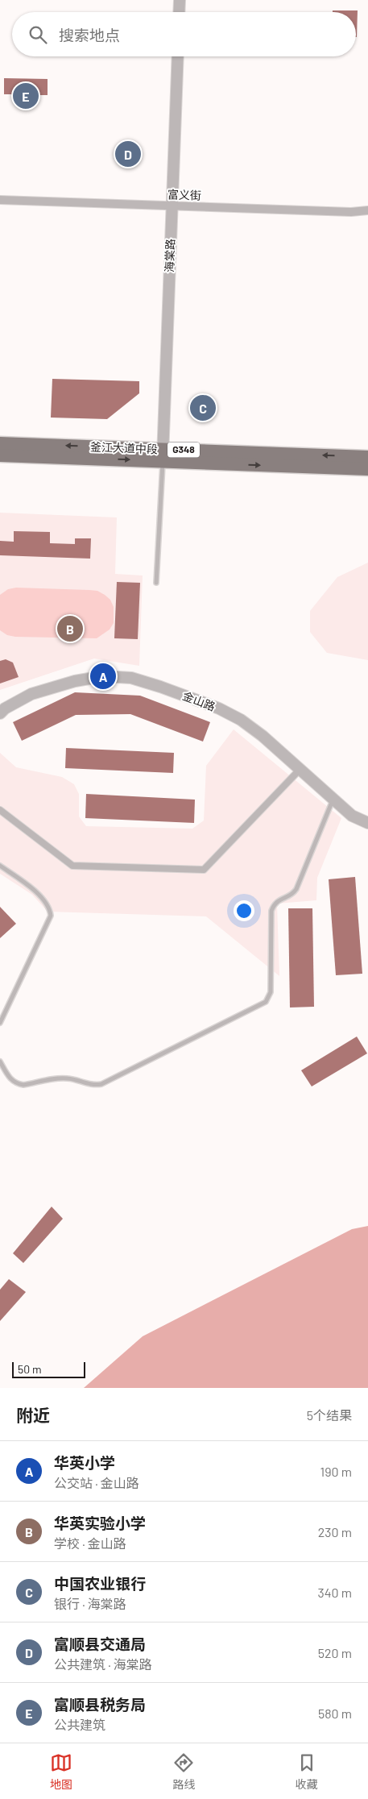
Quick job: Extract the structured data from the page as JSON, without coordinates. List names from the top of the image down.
{
  "streets": {
    "main road": ["釜江大道中段", "G348"],
    "street": ["富义街", "海棠路", "金山路"]
  },
  "crossings": [
    ["富义街", "海棠路"],
    ["海棠路", "釜江大道中段"]
  ],
  "scale_bar": "50 m",
  "page": {
    "search": "搜索地点",
    "pins": [
      "E",
      "D",
      "C",
      "B",
      "A"
    ],
    "scale": "50 m",
    "heading": ["附近", "5个结果"],
    "list": [
      {
        "mark": "A",
        "name": "华英小学",
        "note": "公交站 · 金山路",
        "value": "190 m"
      },
      {
        "mark": "B",
        "name": "华英实验小学",
        "note": "学校 · 金山路",
        "value": "230 m"
      },
      {
        "mark": "C",
        "name": "中国农业银行",
        "note": "银行 · 海棠路",
        "value": "340 m"
      },
      {
        "mark": "D",
        "name": "富顺县交通局",
        "note": "公共建筑 · 海棠路",
        "value": "520 m"
      },
      {
        "mark": "E",
        "name": "富顺县税务局",
        "note": "公共建筑",
        "value": "580 m"
      }
    ],
    "nav": ["地图", "路线", "收藏"]
  }
}
